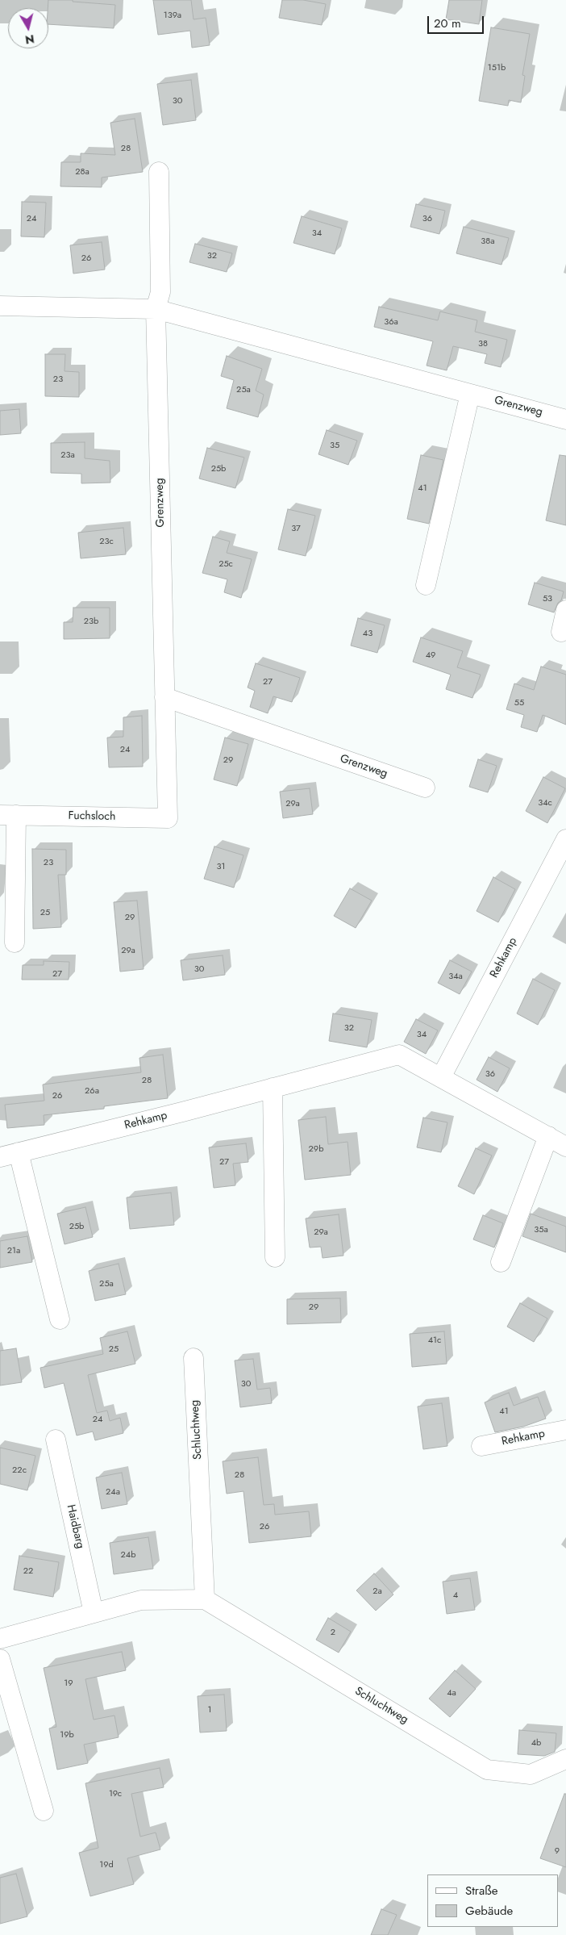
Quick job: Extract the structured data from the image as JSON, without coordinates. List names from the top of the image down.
{
  "streets": {
    "street": [
      "Grenzweg",
      "Fuchsloch",
      "Rehkamp",
      "Schluchtweg",
      "Haidbarg"
    ]
  },
  "crossings": [
    ["Grenzweg", "Fuchsloch"]
  ],
  "house_numbers": [
    "139a",
    "151b",
    "30",
    "28",
    "28a",
    "24",
    "36",
    "34",
    "38a",
    "32",
    "26",
    "36a",
    "38",
    "23",
    "25a",
    "35",
    "23a",
    "25b",
    "41",
    "37",
    "23c",
    "25c",
    "53",
    "23b",
    "43",
    "49",
    "27",
    "55",
    "24",
    "29",
    "34c",
    "29a",
    "23",
    "31",
    "25",
    "29",
    "29a",
    "30",
    "27",
    "34a",
    "32",
    "34",
    "36",
    "28",
    "26a",
    "26",
    "29b",
    "27",
    "25b",
    "35a",
    "29a",
    "21a",
    "25a",
    "29",
    "41c",
    "25",
    "30",
    "41",
    "24",
    "22c",
    "28",
    "24a",
    "26",
    "24b",
    "22",
    "2a",
    "4",
    "2",
    "19",
    "4a",
    "1",
    "19b",
    "4b",
    "19c",
    "9",
    "19d"
  ],
  "legend": ["Straße", "Gebäude"],
  "scale_bar": "20 m",
  "north": "bottom"
}
